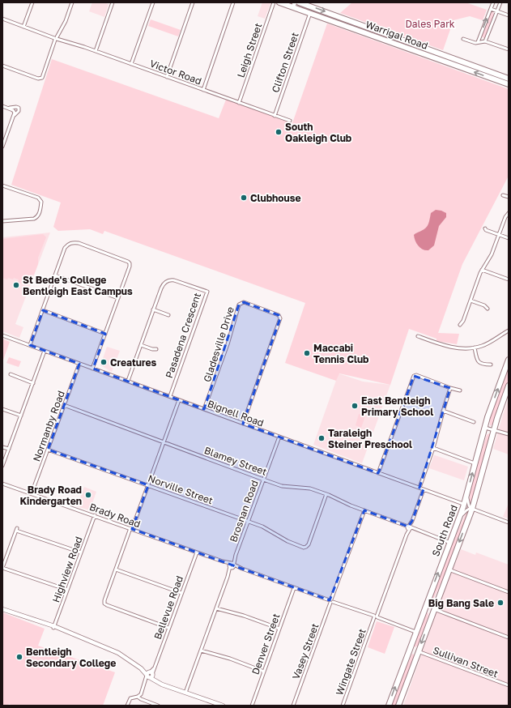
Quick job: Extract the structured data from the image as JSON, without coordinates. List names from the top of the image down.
{
  "streets": {
    "highway": ["Warrigal Road", "South Road"],
    "street": [
      "Leigh Street",
      "Clifton Street",
      "Victor Road",
      "Pasadena Crescent",
      "Gladesville Drive",
      "Bignell Road",
      "Normanby Road",
      "Blamey Street",
      "Norville Street",
      "Brosnan Road",
      "Brady Road",
      "Highview Road",
      "Bellevue Road",
      "Denver Street",
      "Vasey Street",
      "Wingate Street",
      "Sullivan Street"
    ]
  },
  "crossings": [
    ["Warrigal Road", "Clifton Street"],
    ["Leigh Street", "Victor Road"],
    ["Clifton Street", "Victor Road"],
    ["Pasadena Crescent", "Bignell Road"],
    ["Gladesville Drive", "Bignell Road"],
    ["Bignell Road", "Normanby Road"],
    ["Bignell Road", "Brosnan Road"],
    ["Bignell Road", "South Road"],
    ["Bignell Road", "Wingate Street"],
    ["Normanby Road", "Blamey Street"],
    ["Normanby Road", "Norville Street"],
    ["Normanby Road", "Brady Road"],
    ["Blamey Street", "Norville Street"],
    ["Blamey Street", "Brosnan Road"],
    ["Blamey Street", "South Road"],
    ["Blamey Street", "Vasey Street"],
    ["Blamey Street", "Wingate Street"],
    ["Norville Street", "Brosnan Road"],
    ["Brosnan Road", "Brady Road"],
    ["Brady Road", "South Road"],
    ["Brady Road", "Highview Road"],
    ["Brady Road", "Bellevue Road"],
    ["Brady Road", "Denver Street"],
    ["Brady Road", "Vasey Street"],
    ["Brady Road", "Wingate Street"],
    ["South Road", "Sullivan Street"]
  ],
  "parks": ["Dales Park"],
  "places": [
    "South Oakleigh Club",
    "Clubhouse",
    "St Bede's College Bentleigh East Campus",
    "Maccabi Tennis Club",
    "Creatures",
    "East Bentleigh Primary School",
    "Taraleigh Steiner Preschool",
    "Brady Road Kindergarten",
    "Big Bang Sale",
    "Bentleigh Secondary College"
  ]
}
